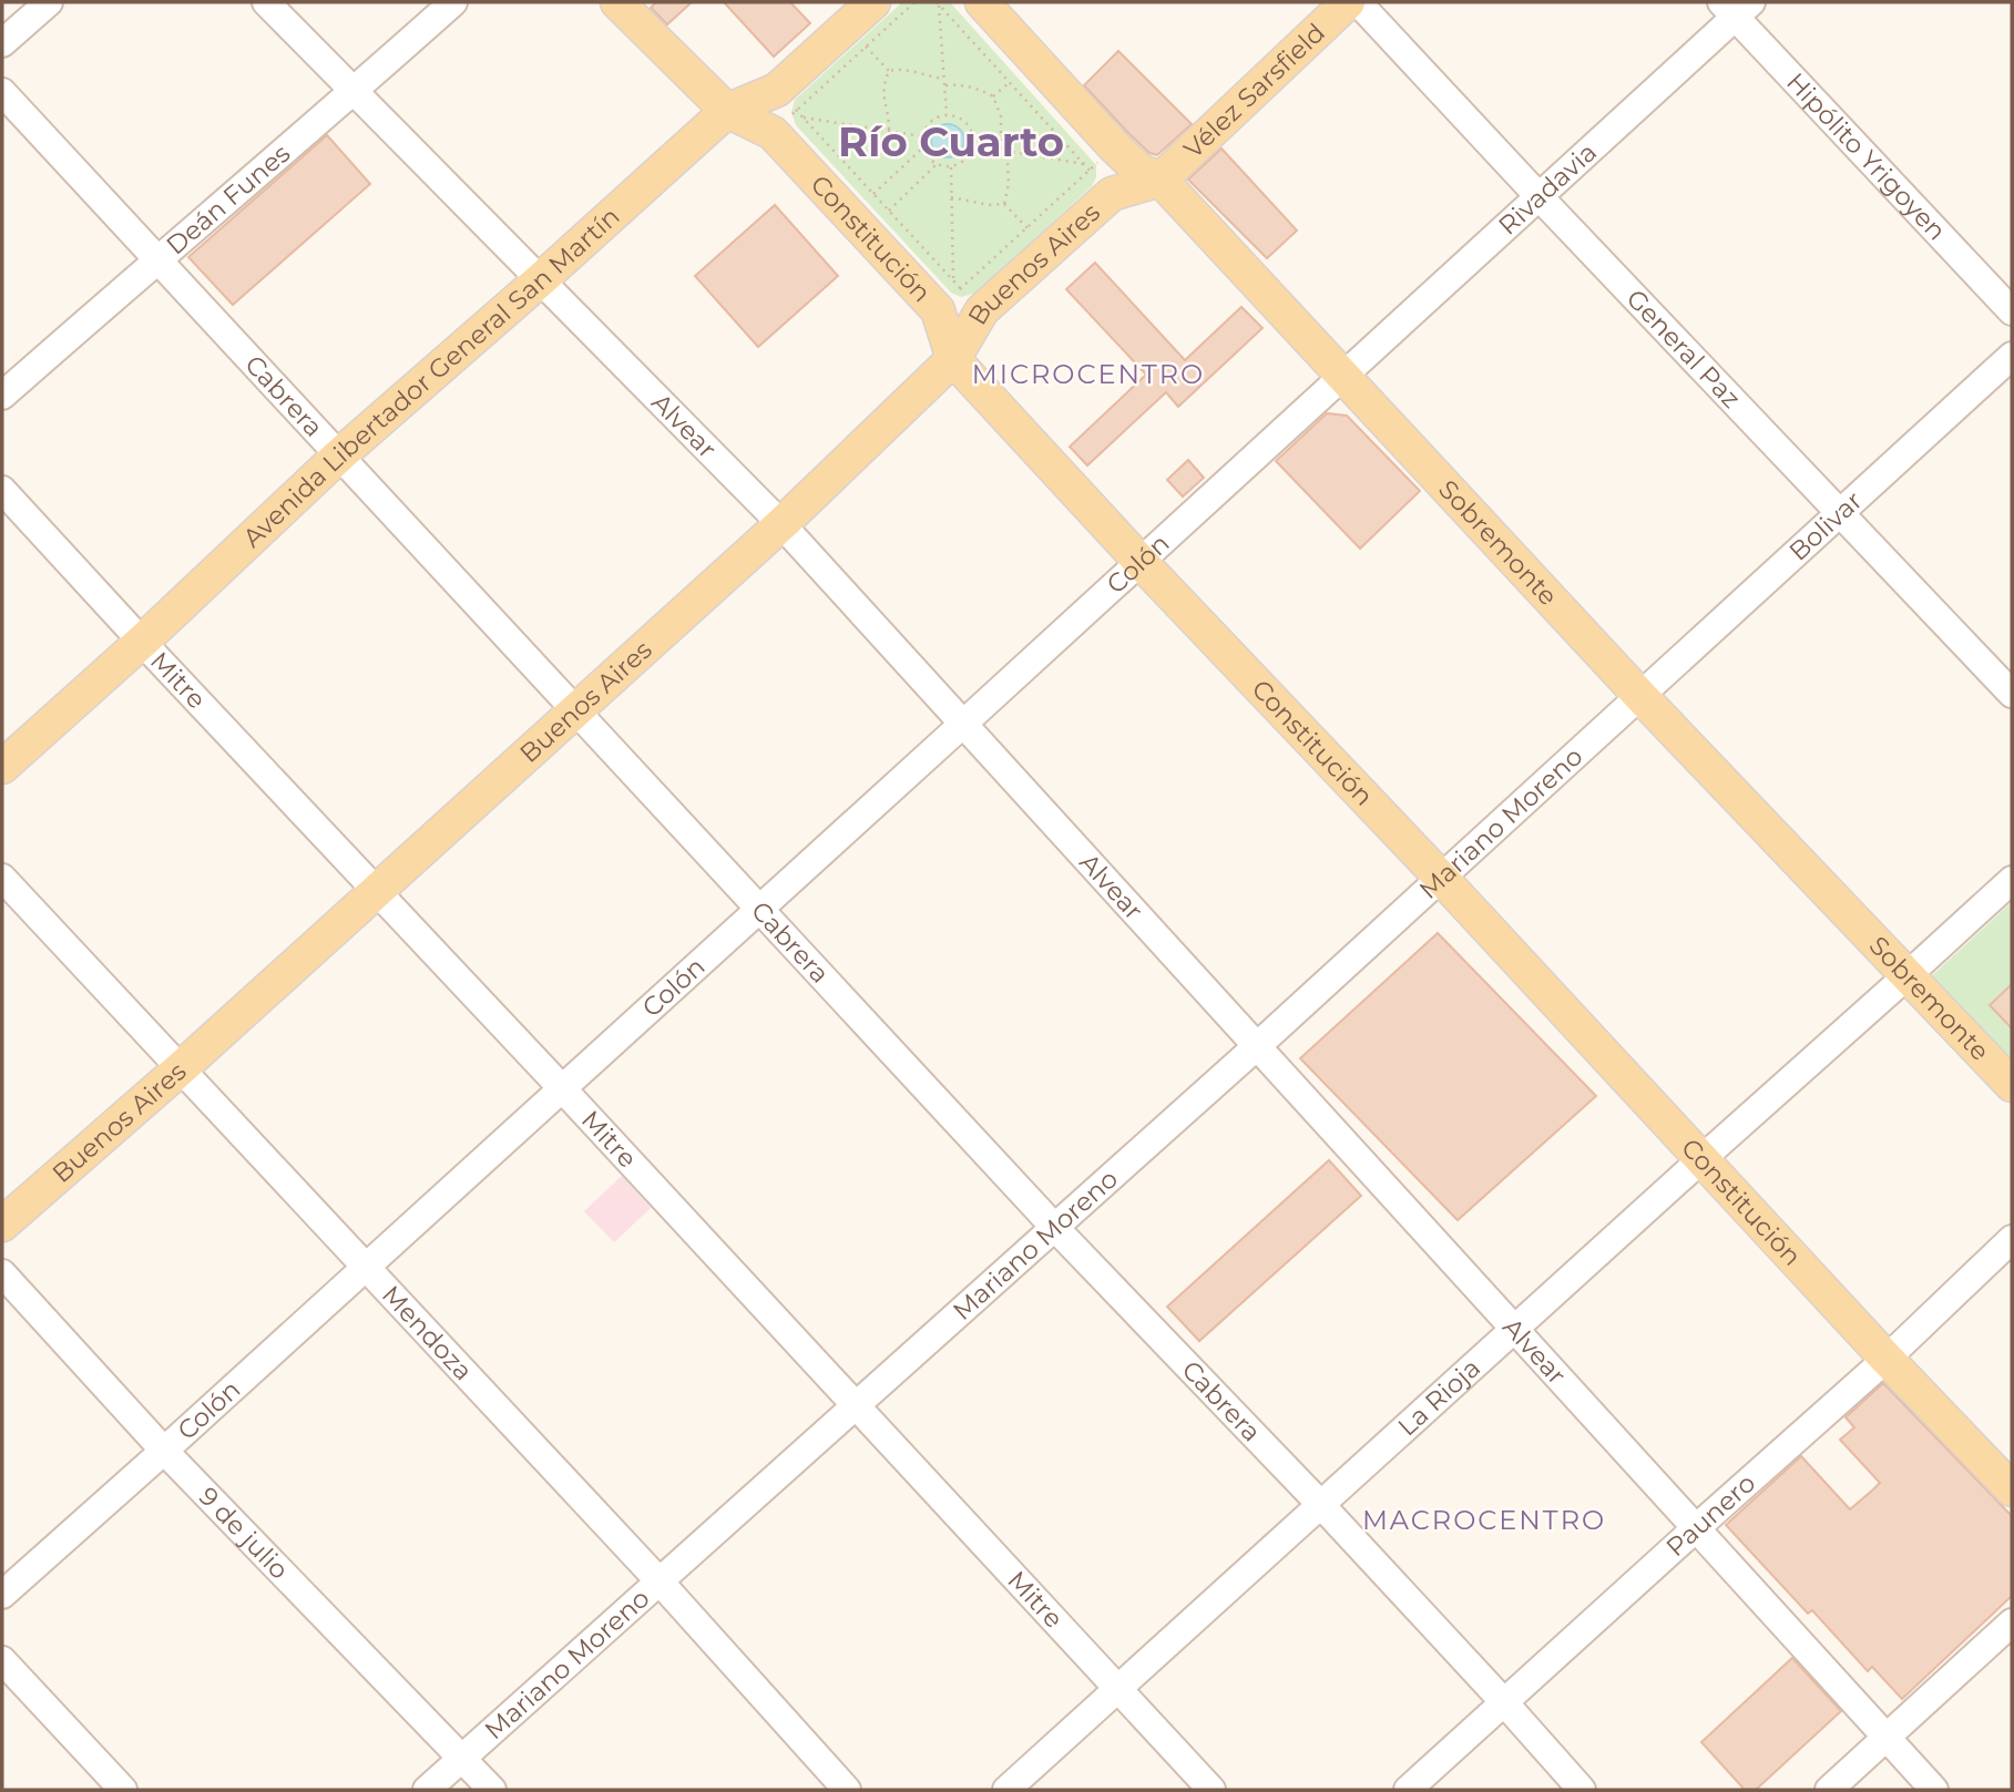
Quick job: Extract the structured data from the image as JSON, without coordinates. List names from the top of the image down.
{
  "streets": {
    "main road": [
      "Vélez Sarsfield",
      "Constitución",
      "Buenos Aires",
      "Avenida Libertador General San Martín",
      "Sobremonte"
    ],
    "street": [
      "Hipólito Yrigoyen",
      "Rivadavia",
      "Deán Funes",
      "General Paz",
      "Cabrera",
      "Alvear",
      "Bolivar",
      "Colón",
      "Mitre",
      "Mariano Moreno",
      "Mendoza",
      "La Rioja",
      "Paunero",
      "9 de julio"
    ]
  },
  "crossings": [
    ["Vélez Sarsfield", "Buenos Aires"],
    ["Vélez Sarsfield", "Sobremonte"],
    ["Hipólito Yrigoyen", "Rivadavia"],
    ["Rivadavia", "General Paz"],
    ["Rivadavia", "Sobremonte"],
    ["Rivadavia", "Colón"],
    ["Deán Funes", "Cabrera"],
    ["Deán Funes", "Alvear"],
    ["Constitución", "Buenos Aires"],
    ["Constitución", "Avenida Libertador General San Martín"],
    ["Constitución", "Colón"],
    ["Constitución", "Mariano Moreno"],
    ["Constitución", "La Rioja"],
    ["Constitución", "Paunero"],
    ["Buenos Aires", "Cabrera"],
    ["Buenos Aires", "Alvear"],
    ["Buenos Aires", "Sobremonte"],
    ["Buenos Aires", "Mitre"],
    ["Buenos Aires", "Mendoza"],
    ["General Paz", "Bolivar"],
    ["Avenida Libertador General San Martín", "Cabrera"],
    ["Avenida Libertador General San Martín", "Alvear"],
    ["Avenida Libertador General San Martín", "Mitre"],
    ["Cabrera", "Colón"],
    ["Cabrera", "Mariano Moreno"],
    ["Cabrera", "La Rioja"],
    ["Cabrera", "Paunero"],
    ["Alvear", "Colón"],
    ["Alvear", "Mariano Moreno"],
    ["Alvear", "La Rioja"],
    ["Alvear", "Paunero"],
    ["Bolivar", "Sobremonte"],
    ["Bolivar", "Mariano Moreno"],
    ["Sobremonte", "Colón"],
    ["Sobremonte", "Mariano Moreno"],
    ["Sobremonte", "La Rioja"],
    ["Colón", "Mitre"],
    ["Colón", "Mendoza"],
    ["Colón", "9 de julio"],
    ["Mitre", "Mariano Moreno"],
    ["Mitre", "La Rioja"],
    ["Mariano Moreno", "Mendoza"],
    ["Mariano Moreno", "9 de julio"]
  ],
  "districts": ["Río Cuarto", "MICROCENTRO", "MACROCENTRO"]
}
